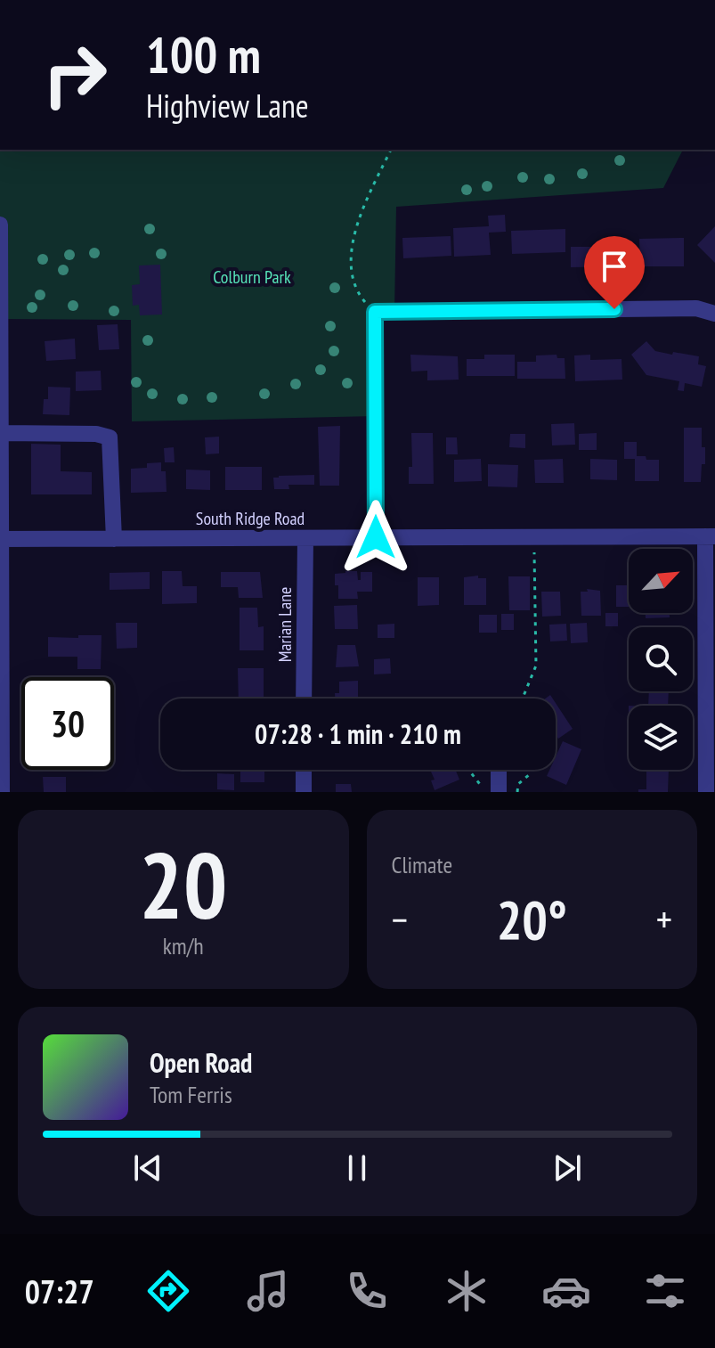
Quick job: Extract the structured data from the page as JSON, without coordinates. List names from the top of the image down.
{
  "streets": {
    "street": ["South Ridge Road", "Marian Lane"]
  },
  "crossings": [
    ["South Ridge Road", "Marian Lane"]
  ],
  "parks": ["Colburn Park"],
  "north": "top right",
  "page": {
    "turn": ["100 m", "Highview Lane"],
    "limit": "30",
    "trip": "07:28 · 1 min · 210 m",
    "tile": [
      ["20", "km/h"],
      "Climate"
    ],
    "heat": ["−", "20°", "+"],
    "song": ["Open Road", "Tom Ferris"],
    "tabs": "07:27"
  }
}
